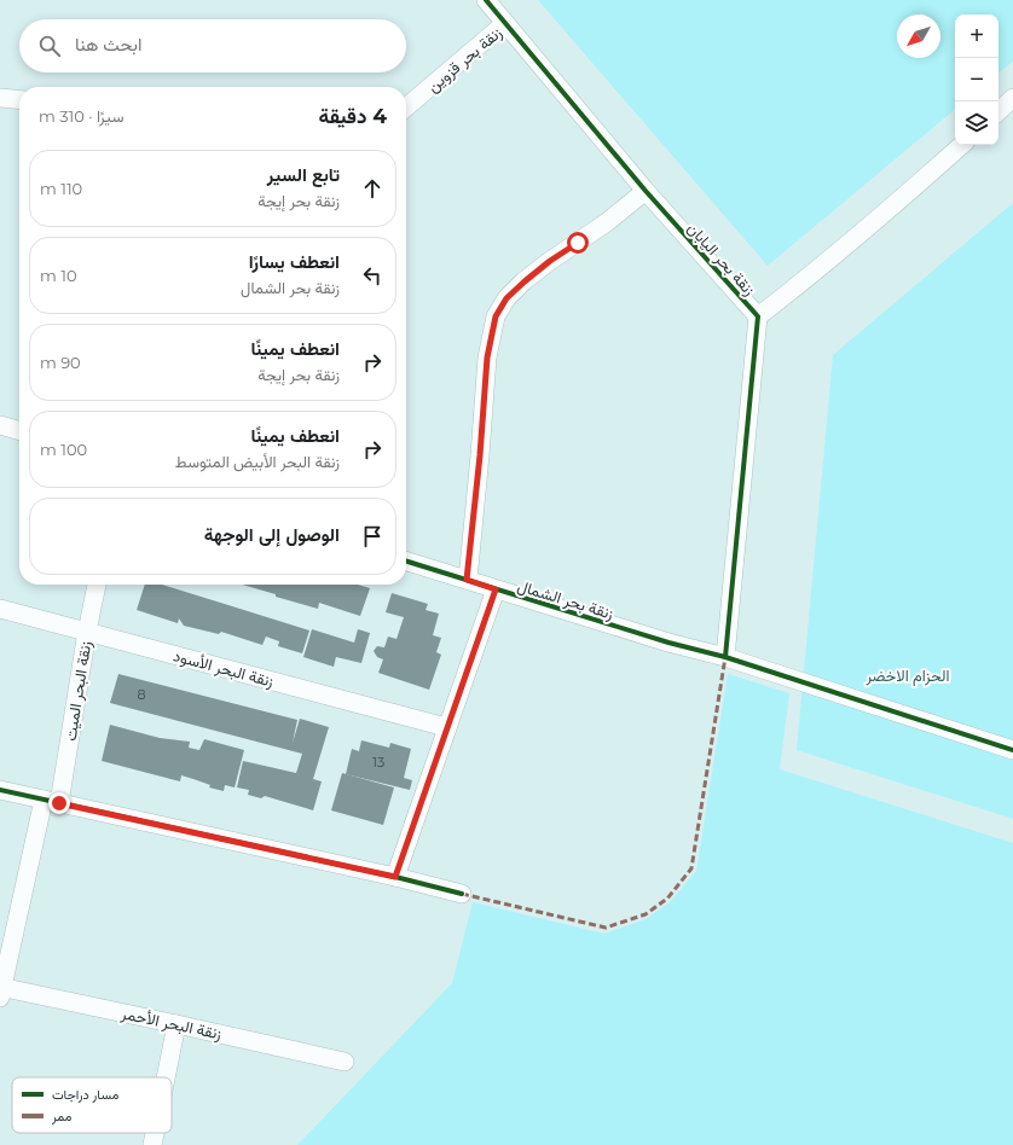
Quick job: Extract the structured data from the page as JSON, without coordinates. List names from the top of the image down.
{
  "streets": {
    "street": [
      "زنقة بحر قزوين",
      "زنقة بحر اليابان",
      "زنقة بحر الشمال",
      "زنقة البحر الأسود",
      "زنقة البحر الميت",
      "زنقة البحر الأحمر"
    ]
  },
  "crossings": [
    ["زنقة بحر قزوين", "زنقة بحر اليابان"],
    ["زنقة بحر اليابان", "زنقة بحر الشمال"],
    ["زنقة البحر الأسود", "زنقة البحر الميت"],
    ["زنقة البحر الميت", "زنقة البحر الأحمر"]
  ],
  "parks": ["الحزام الاخضر"],
  "house_numbers": ["8", "13"],
  "legend": ["مسار دراجات", "ممر"],
  "north": "bottom left",
  "page": {
    "map_buttons": ["+", "−"],
    "search": "ابحث هنا",
    "heading": ["4 دقيقة", "سيرًا · 310 m"],
    "list": [
      ["تابع السير", "زنقة بحر إيجة", "110 m"],
      ["انعطف يسارًا", "زنقة بحر الشمال", "10 m"],
      ["انعطف يمينًا", "زنقة بحر إيجة", "90 m"],
      ["انعطف يمينًا", "زنقة البحر الأبيض المتوسط", "100 m"],
      "الوصول إلى الوجهة"
    ]
  }
}
